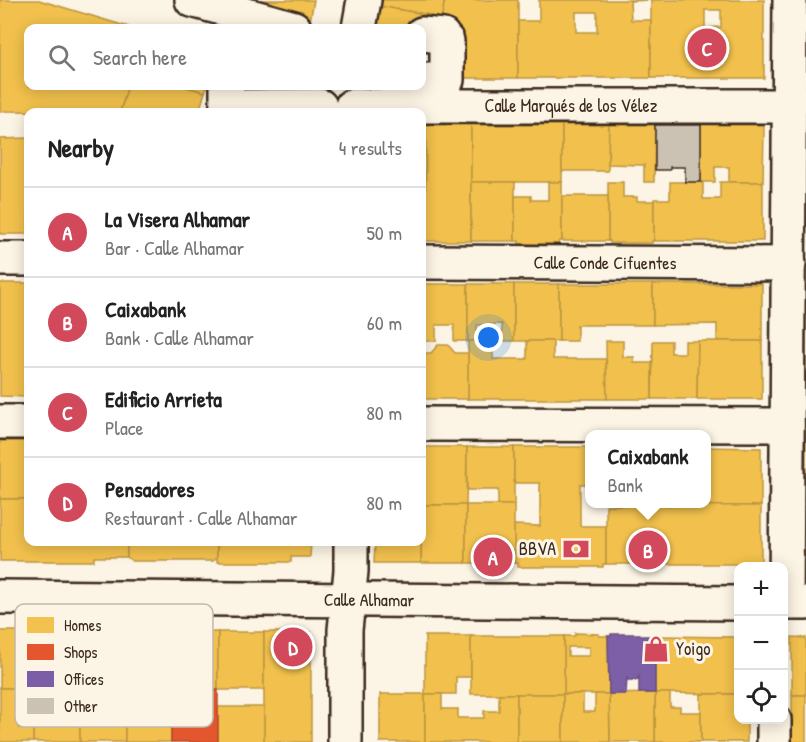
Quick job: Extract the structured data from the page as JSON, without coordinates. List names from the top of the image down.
{
  "streets": {
    "street": ["Calle Marqués de los Vélez", "Calle Conde Cifuentes", "Calle Alhamar"]
  },
  "places": {
    "bank": ["BBVA"],
    "shop": ["Yoigo"]
  },
  "legend": [
    "Homes",
    "Shops",
    "Offices",
    "Other"
  ],
  "page": {
    "search": "Search here",
    "pins": [
      "C",
      "B",
      "A",
      "D"
    ],
    "heading": ["Nearby", "4 results"],
    "list": [
      {
        "mark": "A",
        "name": "La Visera Alhamar",
        "note": "Bar · Calle Alhamar",
        "value": "50 m"
      },
      {
        "mark": "B",
        "name": "Caixabank",
        "note": "Bank · Calle Alhamar",
        "value": "60 m"
      },
      {
        "mark": "C",
        "name": "Edificio Arrieta",
        "note": "Place",
        "value": "80 m"
      },
      {
        "mark": "D",
        "name": "Pensadores",
        "note": "Restaurant · Calle Alhamar",
        "value": "80 m"
      }
    ],
    "popup": ["Caixabank", "Bank"],
    "map_buttons": ["+", "−"]
  }
}
